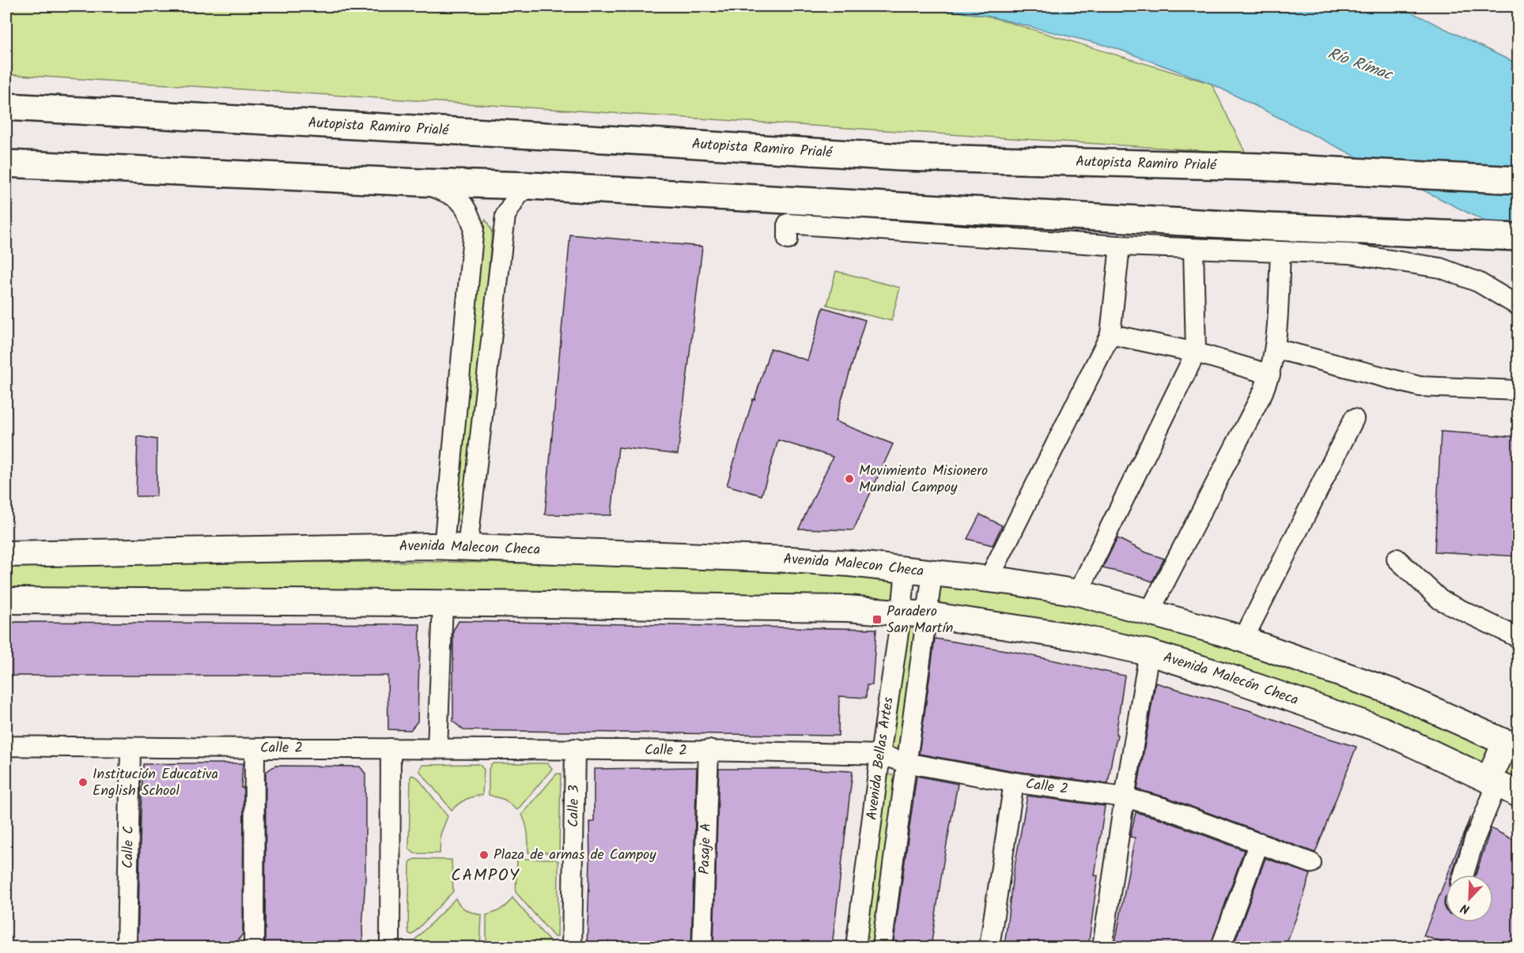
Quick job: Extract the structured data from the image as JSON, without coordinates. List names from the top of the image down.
{
  "streets": {
    "highway": ["Autopista Ramiro Prialé"],
    "main road": ["Avenida Malecon Checa", "Avenida Malecón Checa"],
    "street": [
      "Calle 2",
      "Avenida Bellas Artes",
      "Calle 3",
      "Calle C",
      "Pasaje A"
    ]
  },
  "crossings": [
    ["Avenida Malecon Checa", "Avenida Bellas Artes"],
    ["Avenida Malecón Checa", "Avenida Bellas Artes"],
    ["Calle 2", "Avenida Bellas Artes"],
    ["Calle 2", "Calle 3"],
    ["Calle 2", "Calle C"],
    ["Calle 2", "Pasaje A"]
  ],
  "districts": ["CAMPOY"],
  "water": ["Río Rímac"],
  "places": {
    "other": ["Movimiento Misionero Mundial Campoy", "Institución Educativa English School", "Plaza de armas de Campoy"],
    "transit": ["Paradero San Martín"]
  },
  "north": "bottom left"
}
